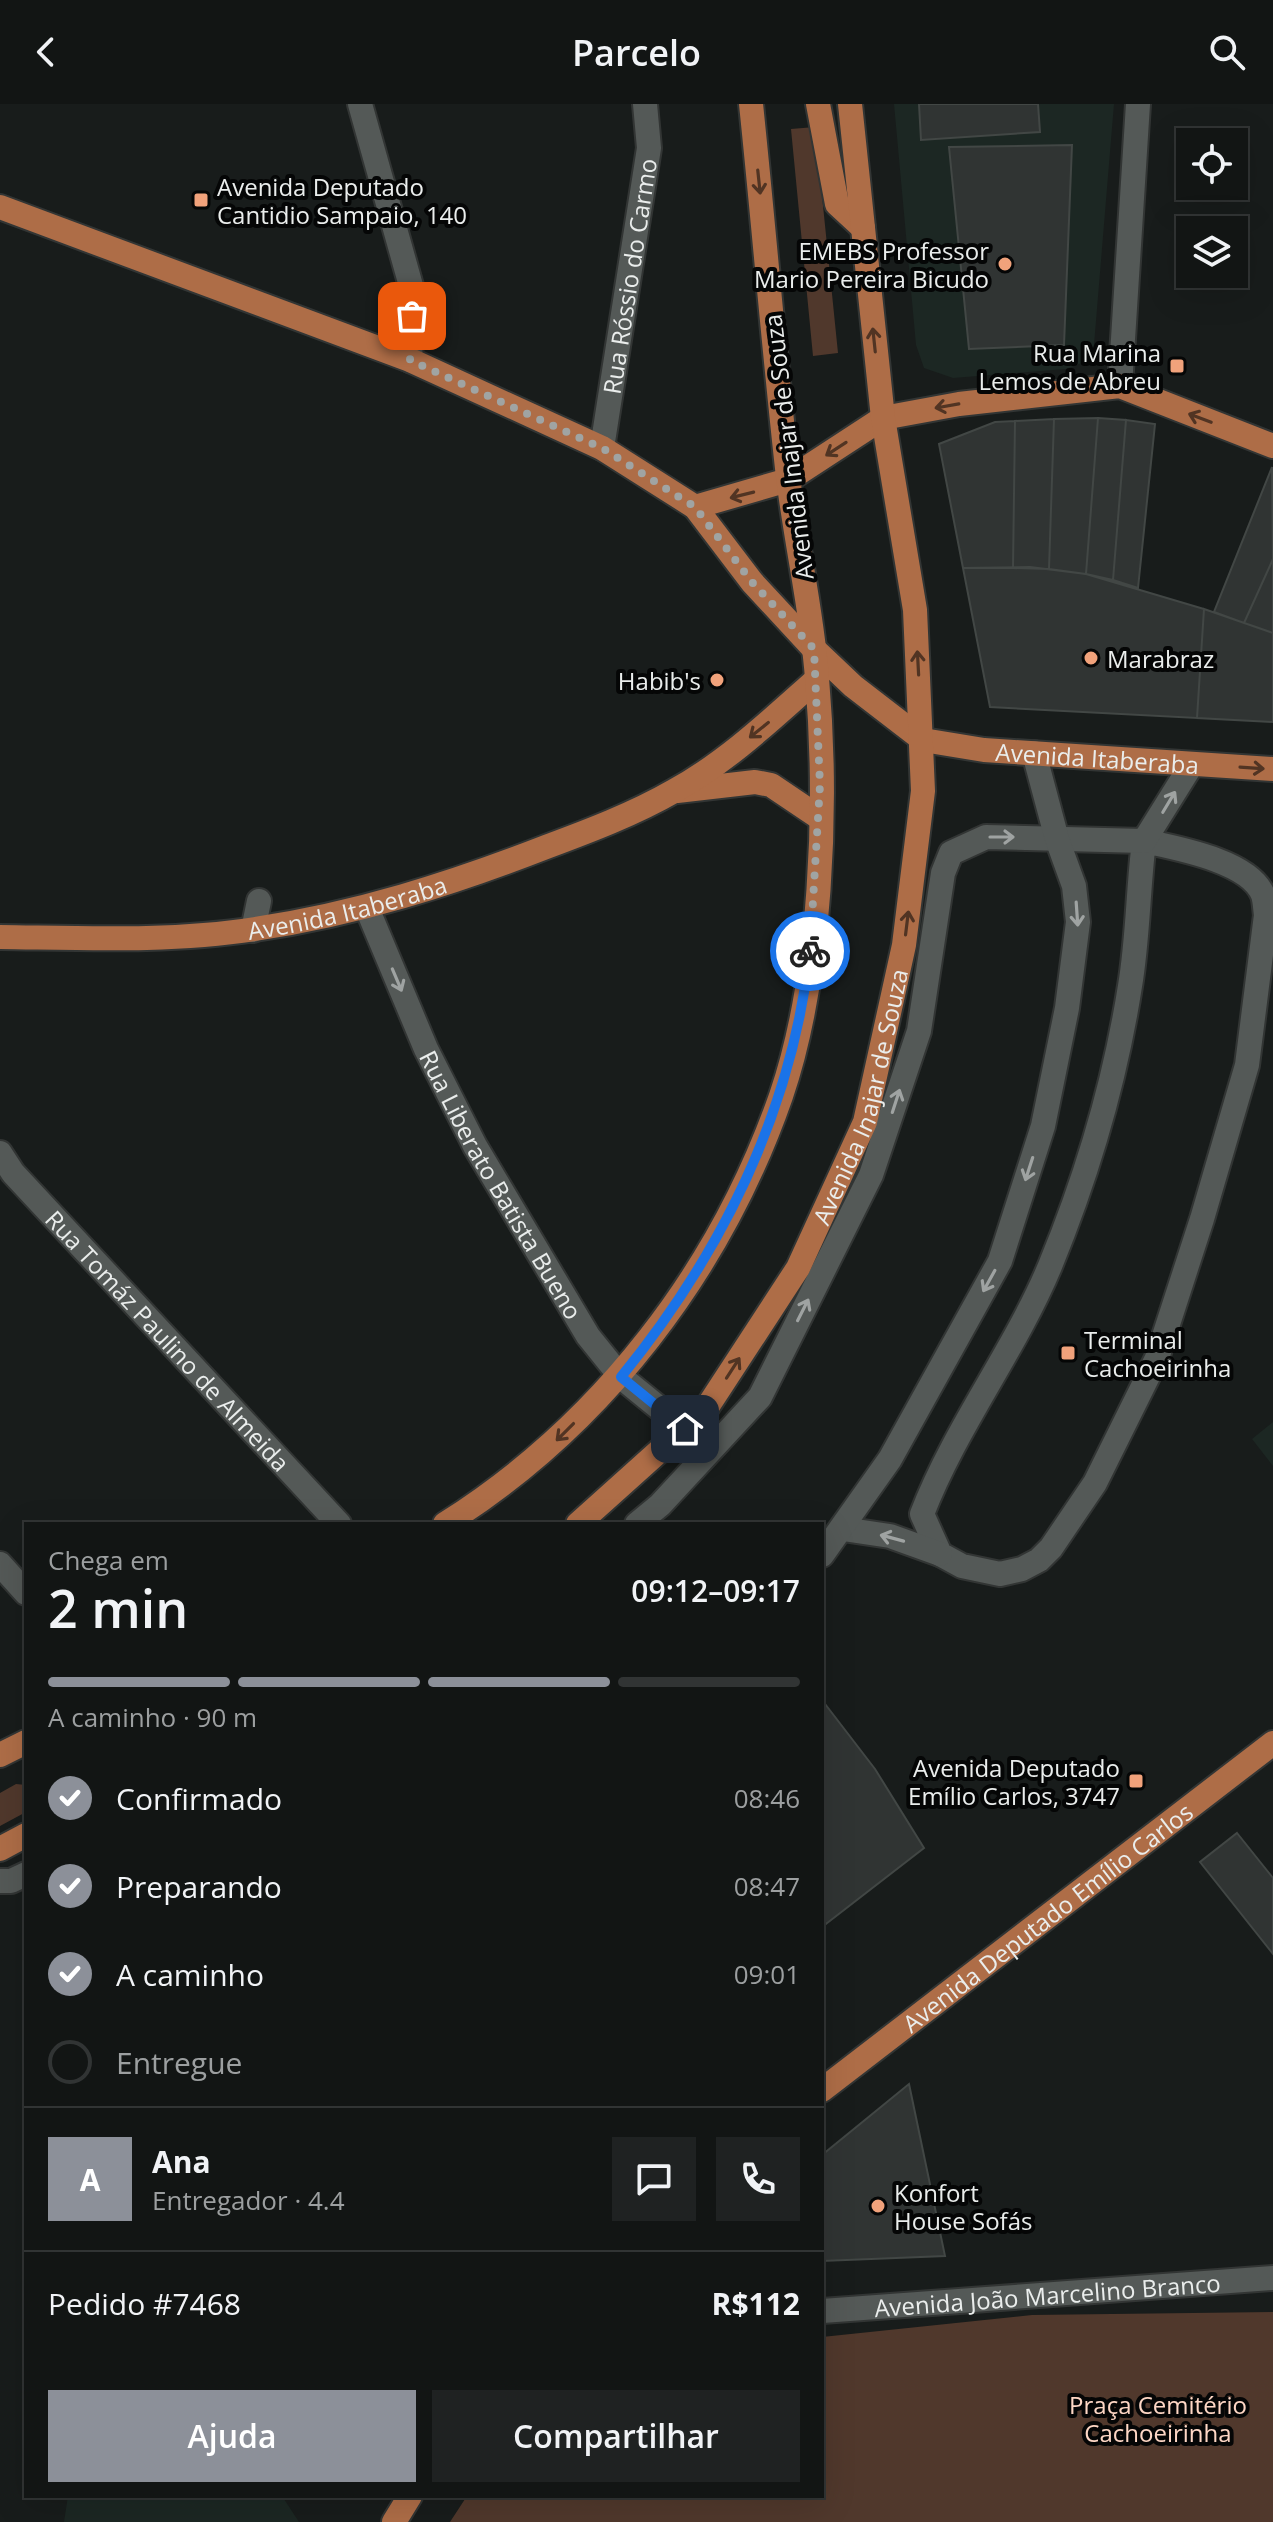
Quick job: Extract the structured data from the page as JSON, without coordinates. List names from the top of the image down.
{
  "streets": {
    "main road": ["Avenida Inajar de Souza", "Avenida Itaberaba", "Avenida Deputado Emílio Carlos"],
    "street": [
      "Rua Róssio do Carmo",
      "Rua Liberato Batista Bueno",
      "Rua Tomáz Paulino de Almeida",
      "Avenida João Marcelino Branco"
    ]
  },
  "crossings": [
    ["Avenida Inajar de Souza", "Avenida Itaberaba"],
    ["Avenida Inajar de Souza", "Rua Liberato Batista Bueno"],
    ["Avenida Itaberaba", "Rua Liberato Batista Bueno"]
  ],
  "one_way": ["Rua Liberato Batista Bueno"],
  "parks": ["Praça Cemitério Cachoeirinha"],
  "places": {
    "transit": [
      "Avenida Deputado Cantidio Sampaio, 140",
      "Rua Marina Lemos de Abreu",
      "Terminal Cachoeirinha",
      "Avenida Deputado Emílio Carlos, 3747"
    ],
    "other": [
      "EMEBS Professor Mario Pereira Bicudo",
      "Marabraz",
      "Habib's",
      "Konfort House Sofás"
    ]
  },
  "page": {
    "header": "Parcelo",
    "heading": ["2 min", "Chega em", "09:12–09:17"],
    "panel": [
      "Ana",
      "Entregador · 4.4",
      "Pedido #7468",
      "R$112"
    ],
    "bar": "A caminho · 90 m",
    "list": [
      ["Confirmado", "08:46"],
      ["Preparando", "08:47"],
      ["A caminho", "09:01"],
      "Entregue"
    ],
    "round": "A",
    "buttons": ["Ajuda", "Compartilhar"]
  }
}
